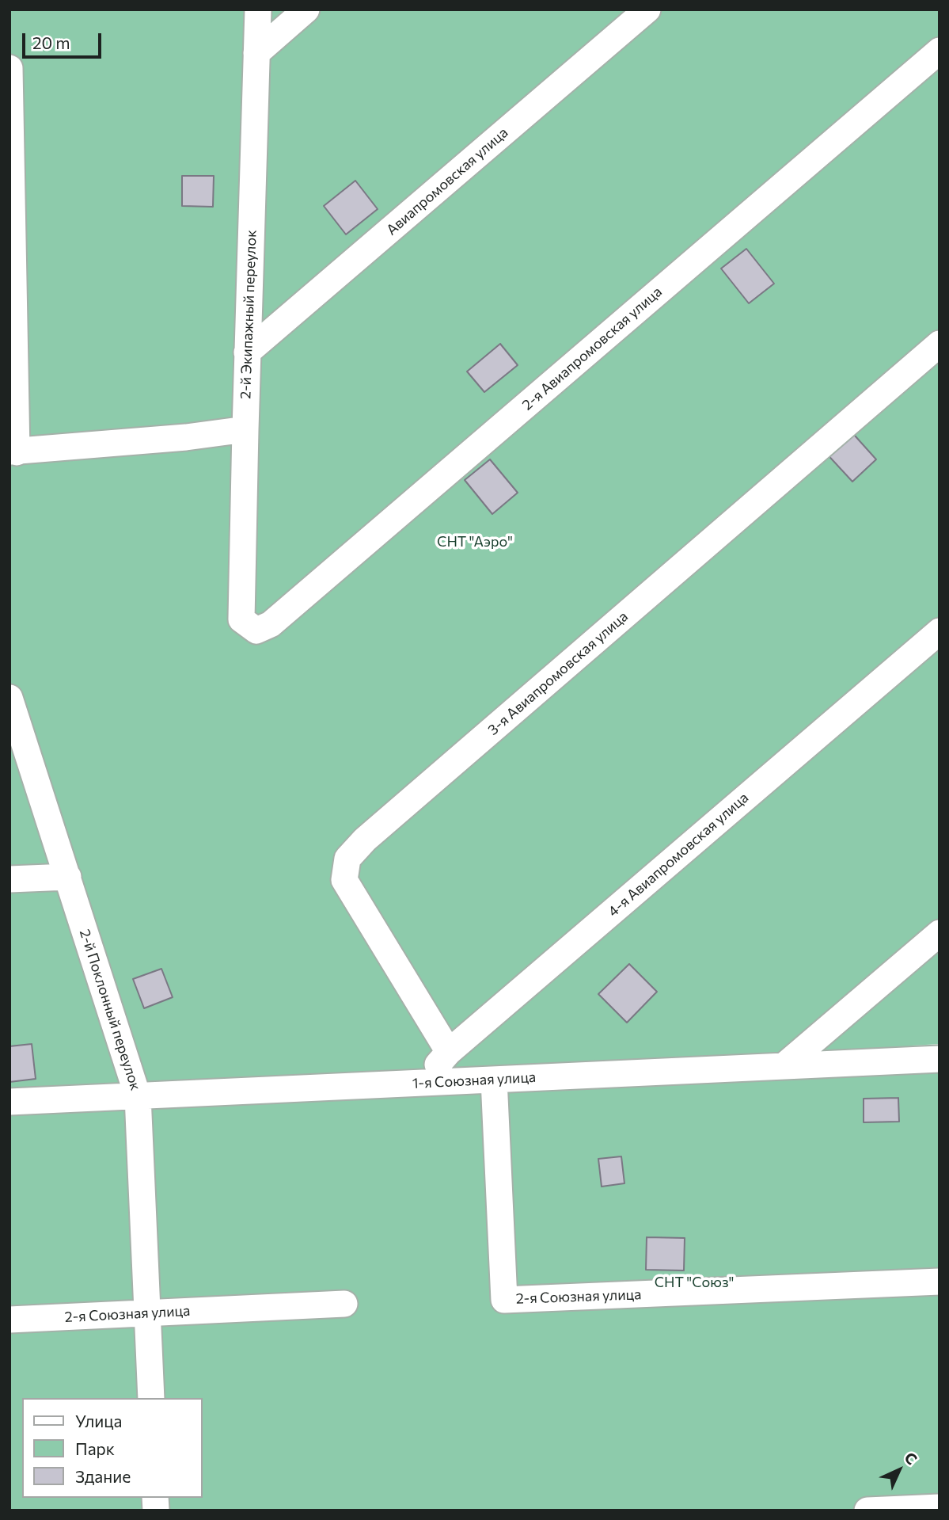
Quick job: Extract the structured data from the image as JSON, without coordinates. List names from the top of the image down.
{
  "streets": {
    "street": [
      "Авиапромовская улица",
      "2-й Экипажный переулок",
      "2-я Авиапромовская улица",
      "3-я Авиапромовская улица",
      "4-я Авиапромовская улица",
      "2-й Поклонный переулок",
      "1-я Союзная улица",
      "2-я Союзная улица"
    ]
  },
  "crossings": [
    ["Авиапромовская улица", "2-й Экипажный переулок"],
    ["2-й Экипажный переулок", "2-я Авиапромовская улица"],
    ["3-я Авиапромовская улица", "4-я Авиапромовская улица"],
    ["4-я Авиапромовская улица", "1-я Союзная улица"],
    ["2-й Поклонный переулок", "1-я Союзная улица"],
    ["2-й Поклонный переулок", "2-я Союзная улица"],
    ["1-я Союзная улица", "2-я Союзная улица"]
  ],
  "parks": ["СНТ \"Аэро\"", "СНТ \"Союз\""],
  "legend": ["Улица", "Парк", "Здание"],
  "scale_bar": "20 m",
  "north": "top right"
}
